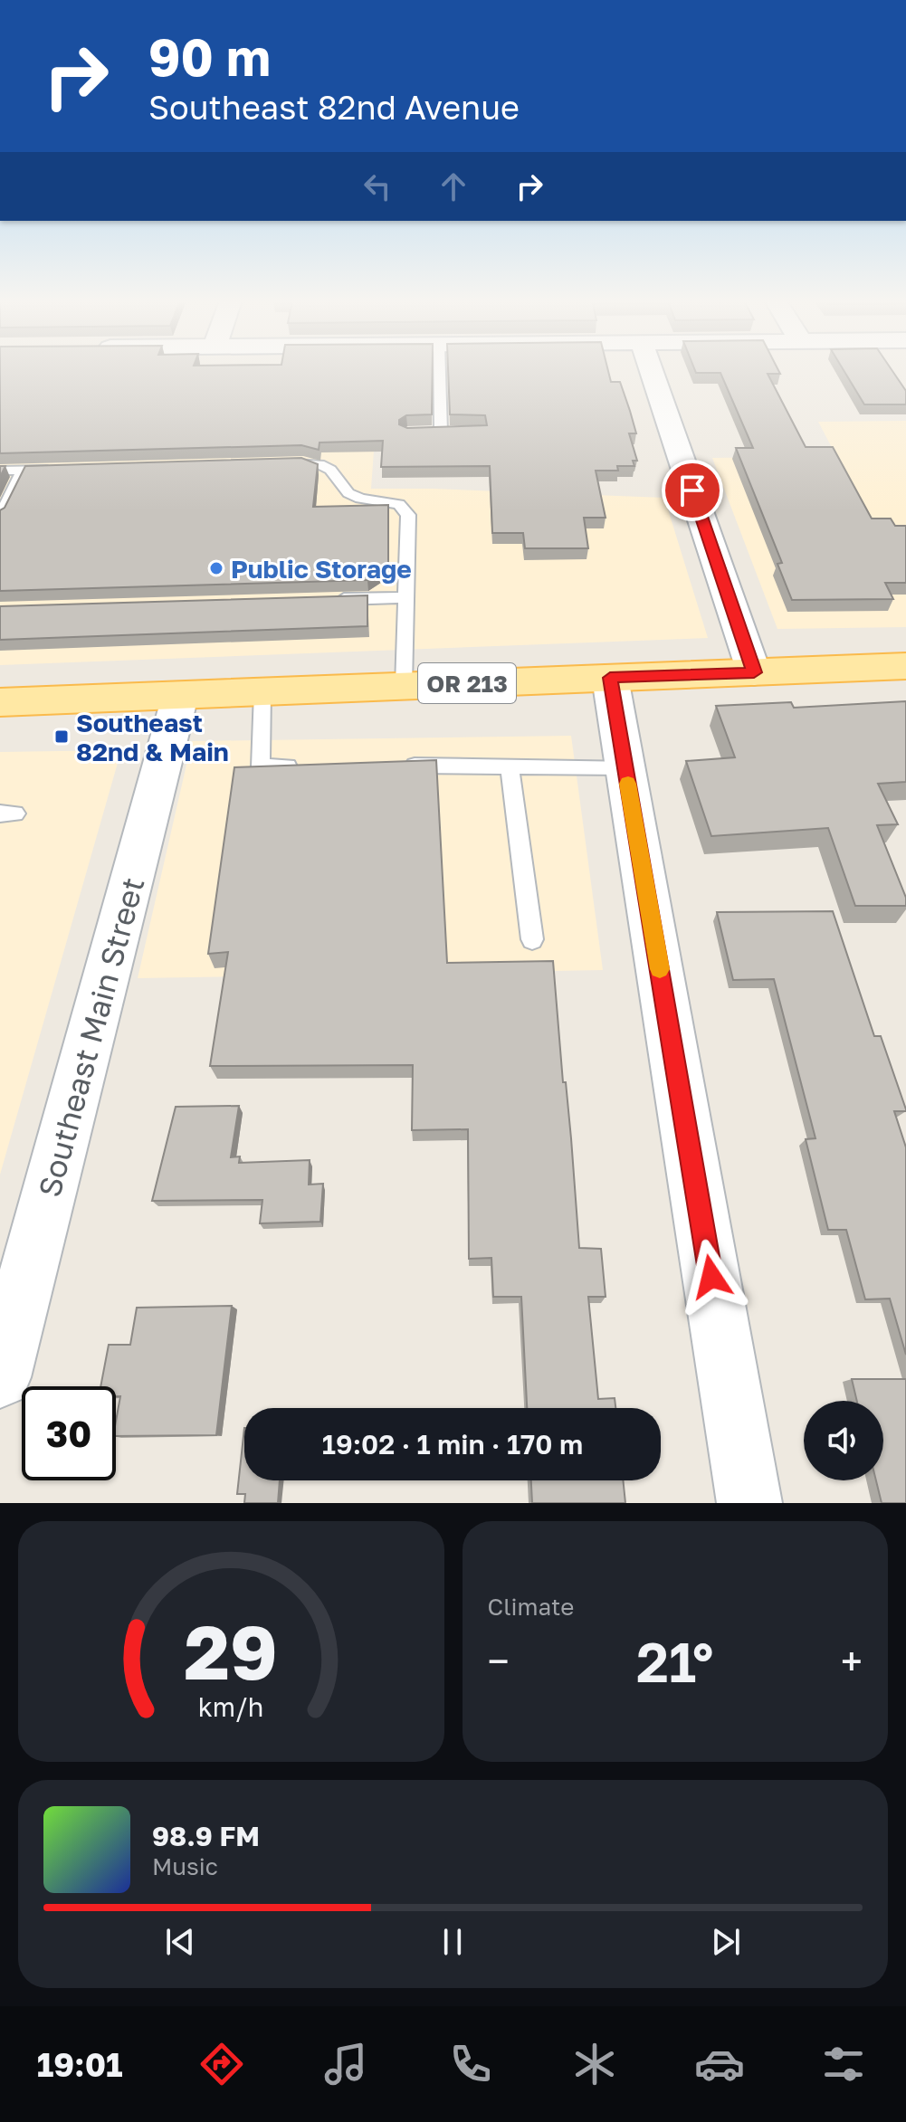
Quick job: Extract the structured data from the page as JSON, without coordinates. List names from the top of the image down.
{
  "streets": {
    "main road": ["OR 213"],
    "street": ["Southeast Main Street"]
  },
  "crossings": [
    ["OR 213", "Southeast Main Street"]
  ],
  "places": {
    "other": ["Public Storage"],
    "transit": ["Southeast 82nd & Main"]
  },
  "page": {
    "turn": ["90 m", "Southeast 82nd Avenue"],
    "limit": "30",
    "trip": "19:02 · 1 min · 170 m",
    "tile": "Climate",
    "heat": ["−", "21°", "+"],
    "song": ["98.9 FM", "Music"],
    "tabs": "19:01",
    "gauge": ["29", "km/h"]
  }
}
